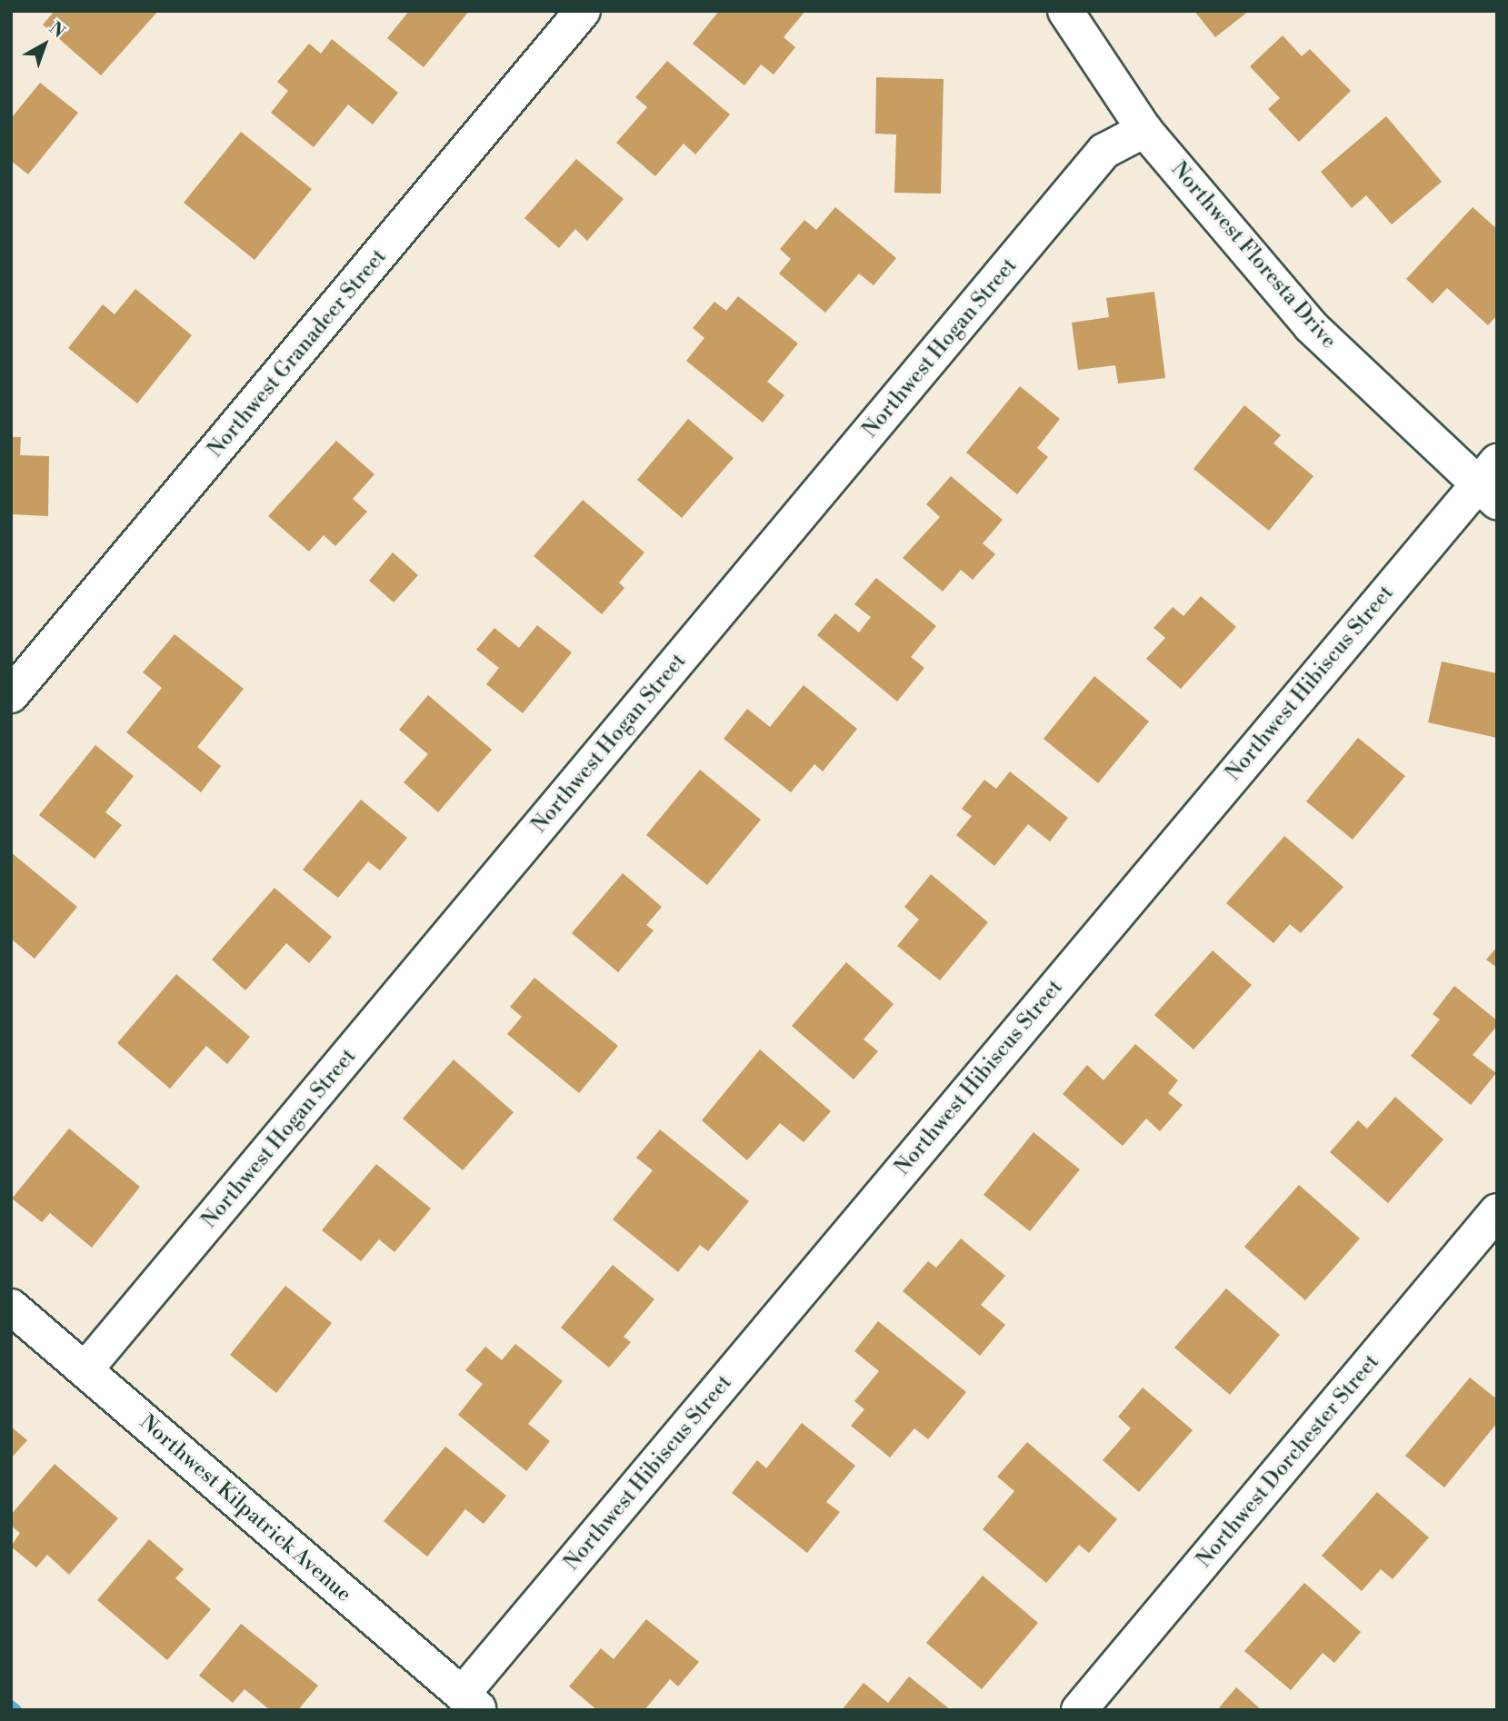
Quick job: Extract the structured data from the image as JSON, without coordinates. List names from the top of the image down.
{
  "streets": {
    "street": [
      "Northwest Floresta Drive",
      "Northwest Hogan Street",
      "Northwest Granadeer Street",
      "Northwest Hibiscus Street",
      "Northwest Dorchester Street",
      "Northwest Kilpatrick Avenue"
    ]
  },
  "crossings": [
    ["Northwest Floresta Drive", "Northwest Hogan Street"],
    ["Northwest Floresta Drive", "Northwest Hibiscus Street"],
    ["Northwest Hogan Street", "Northwest Kilpatrick Avenue"],
    ["Northwest Hibiscus Street", "Northwest Kilpatrick Avenue"]
  ],
  "north": "top right"
}
